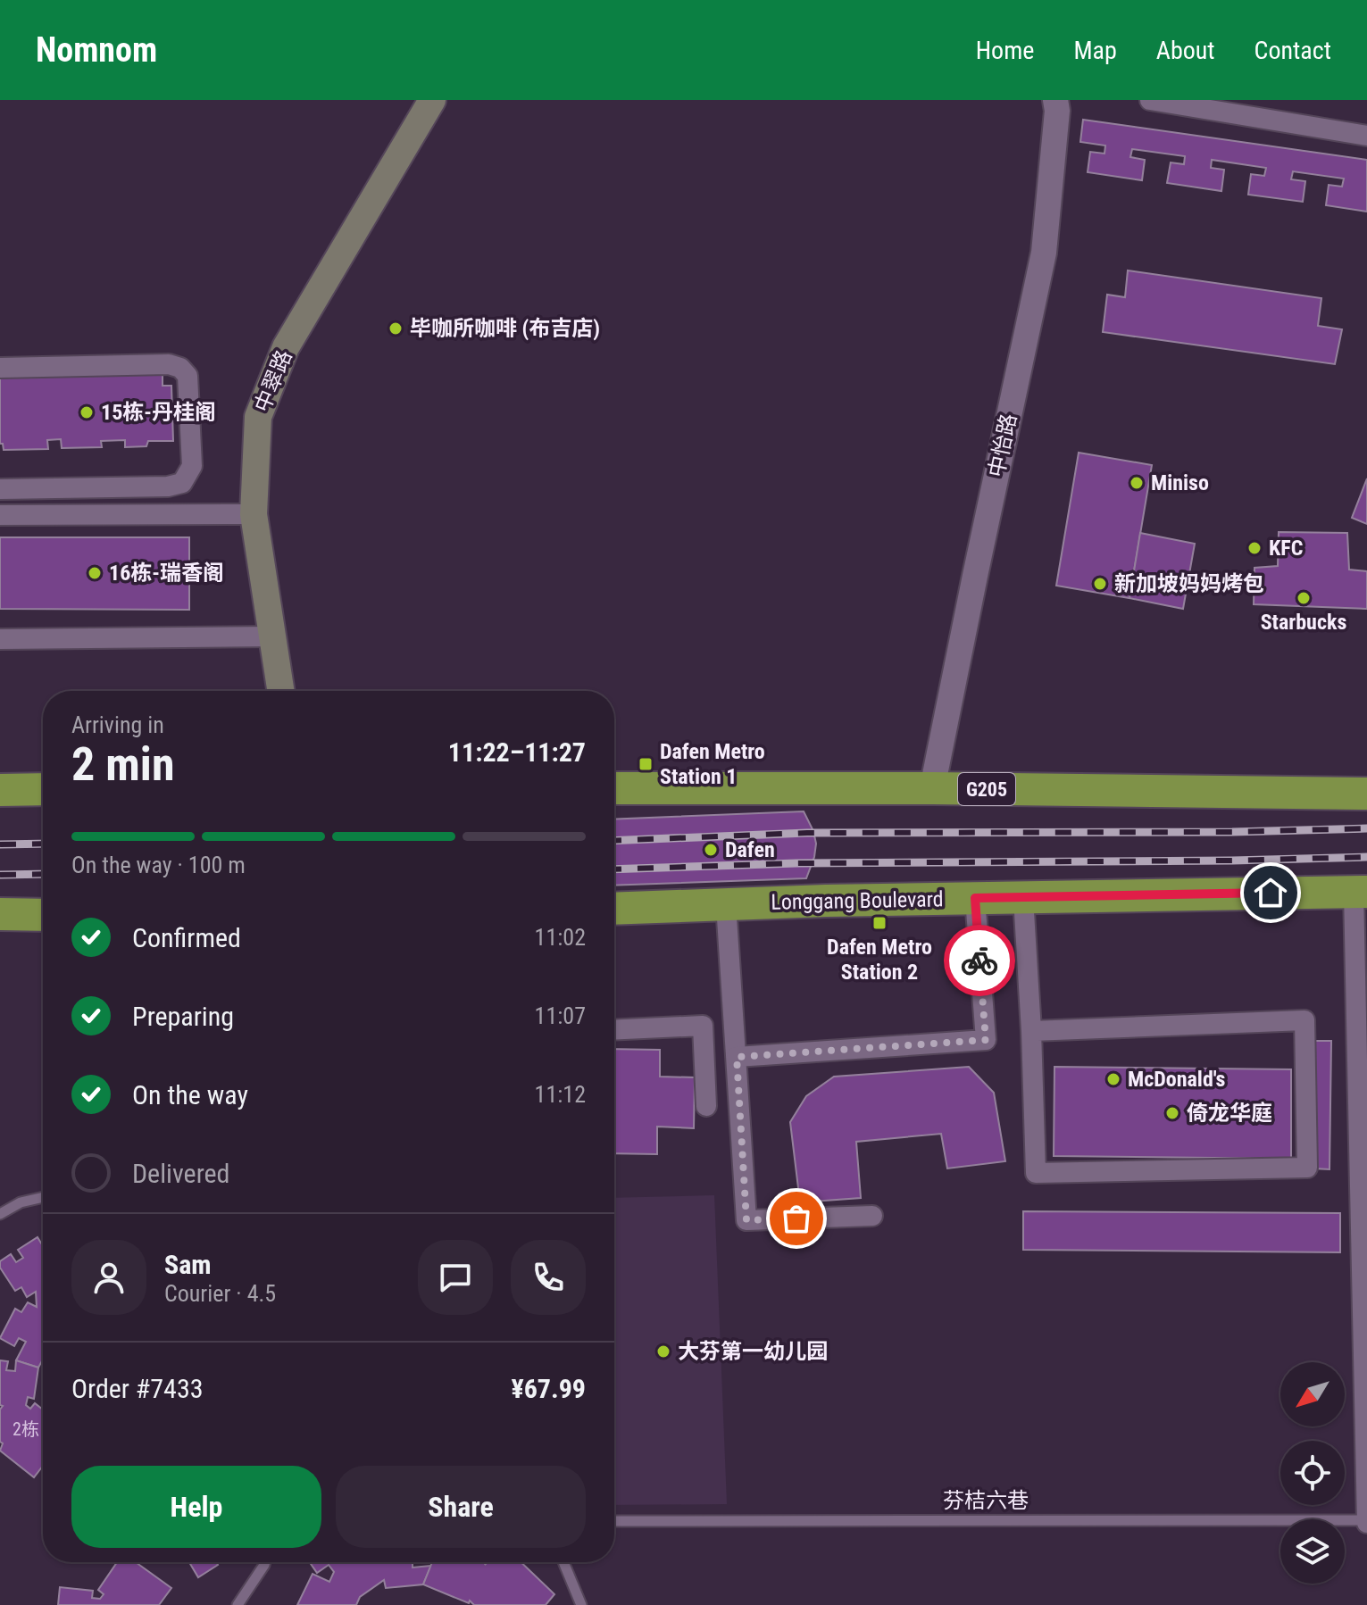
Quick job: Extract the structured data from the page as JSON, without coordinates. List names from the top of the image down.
{
  "streets": {
    "highway": ["G205", "Longgang Boulevard"],
    "main road": ["中翠路"],
    "street": ["中怡路"],
    "lane": ["芬桔六巷"]
  },
  "crossings": [
    ["中怡路", "G205"]
  ],
  "places": {
    "other": [
      "毕咖所咖啡 (布吉店)",
      "15栋-丹桂阁",
      "Miniso",
      "KFC",
      "16栋-瑞香阁",
      "新加坡妈妈烤包",
      "Starbucks",
      "Dafen",
      "McDonald's",
      "倚龙华庭",
      "大芬第一幼儿园"
    ],
    "transit": ["Dafen Metro Station 1", "Dafen Metro Station 2"]
  },
  "house_numbers": ["2栋"],
  "north": "bottom left",
  "page": {
    "header": "Nomnom",
    "nav": [
      "Home",
      "Map",
      "About",
      "Contact"
    ],
    "heading": ["2 min", "Arriving in", "11:22–11:27"],
    "panel": [
      "Sam",
      "Courier · 4.5",
      "Order #7433",
      "¥67.99"
    ],
    "bar": "On the way · 100 m",
    "list": [
      ["Confirmed", "11:02"],
      ["Preparing", "11:07"],
      ["On the way", "11:12"],
      "Delivered"
    ],
    "buttons": ["Help", "Share"]
  }
}
